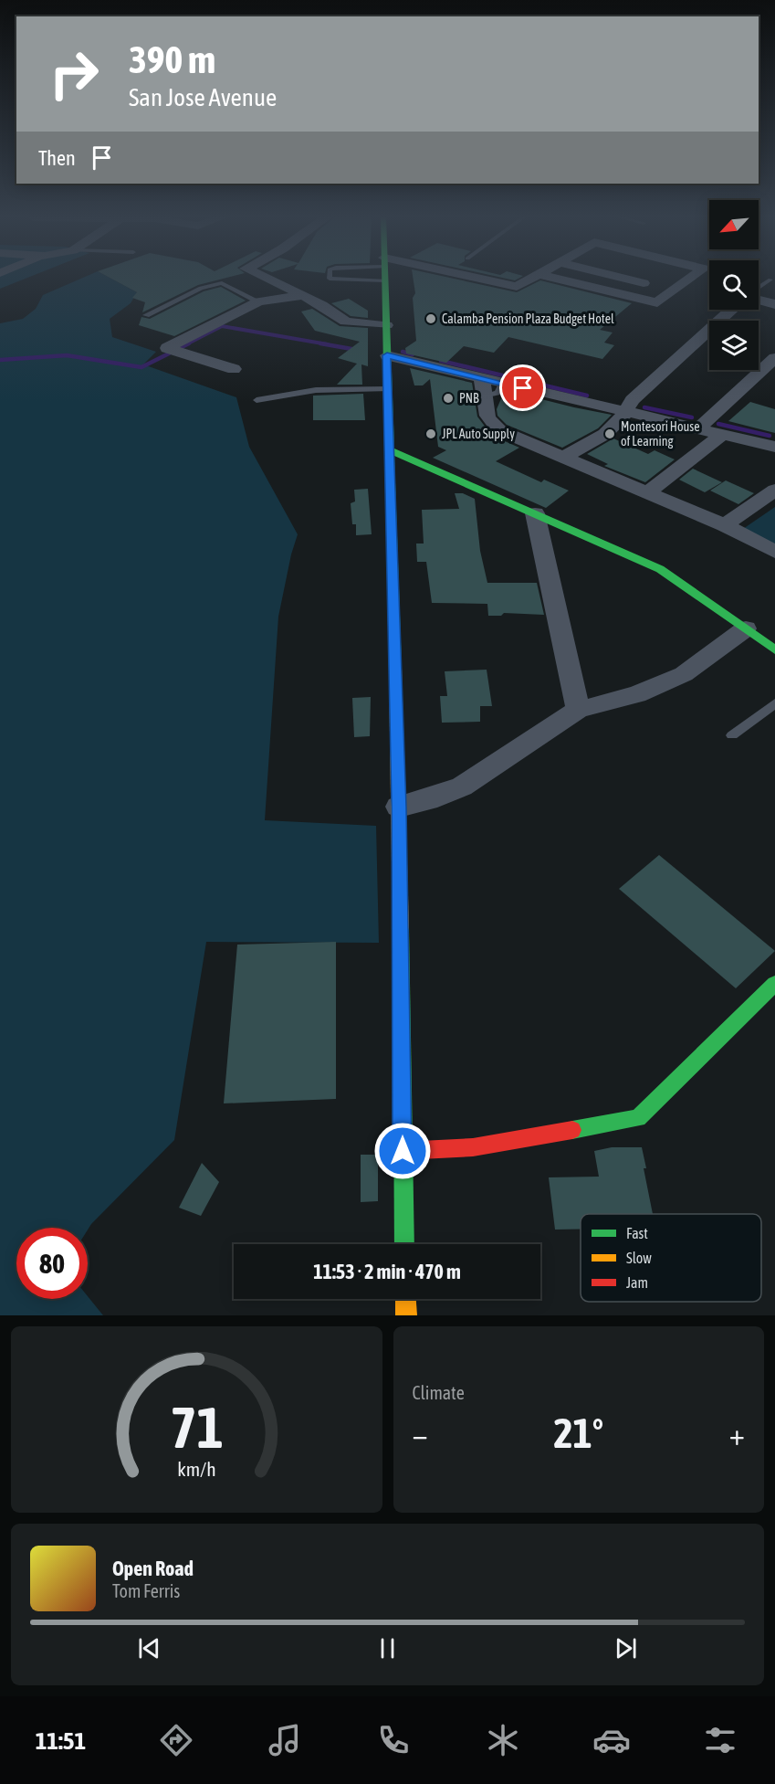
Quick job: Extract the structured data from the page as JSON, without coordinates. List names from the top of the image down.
{
  "places": [
    "Calamba Pension Plaza Budget Hotel",
    "PNB",
    "JPL Auto Supply",
    "Montesori House of Learning"
  ],
  "legend": ["Fast", "Slow", "Jam"],
  "north": "bottom left",
  "page": {
    "turn": ["390 m", "San Jose Avenue"],
    "then": "Then",
    "limit": "80",
    "trip": "11:53 · 2 min · 470 m",
    "tile": "Climate",
    "heat": ["−", "21°", "+"],
    "song": ["Open Road", "Tom Ferris"],
    "tabs": "11:51",
    "gauge": ["71", "km/h"]
  }
}
